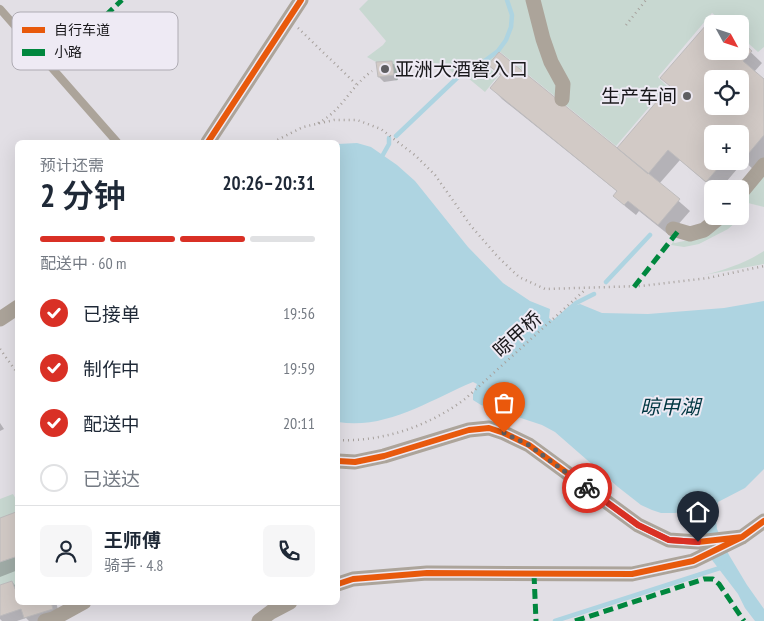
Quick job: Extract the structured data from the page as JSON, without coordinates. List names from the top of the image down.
{
  "streets": {
    "path": ["晾甲桥"]
  },
  "water": ["晾甲湖"],
  "places": ["亚洲大酒窖入口", "生产车间"],
  "legend": ["自行车道", "小路"],
  "north": "bottom right",
  "page": {
    "map_buttons": ["+", "−"],
    "heading": ["2 分钟", "预计还需", "20:26–20:31"],
    "panel": ["王师傅", "骑手 · 4.8"],
    "bar": "配送中 · 60 m",
    "list": [
      ["已接单", "19:56"],
      ["制作中", "19:59"],
      ["配送中", "20:11"],
      "已送达"
    ]
  }
}
